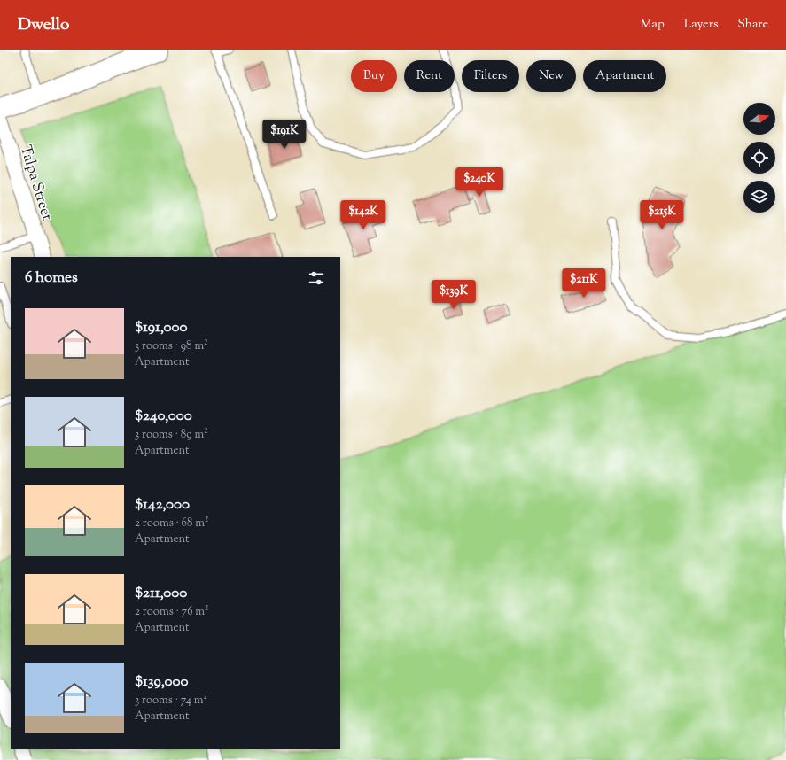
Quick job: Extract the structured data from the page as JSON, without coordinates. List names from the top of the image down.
{
  "streets": {
    "street": ["Talpa Street"]
  },
  "north": "right",
  "page": {
    "header": "Dwello",
    "nav": ["Map", "Layers", "Share"],
    "chip": [
      "Buy",
      "Rent",
      "Filters",
      "New",
      "Apartment"
    ],
    "price": [
      "$191K",
      "$240K",
      "$142K",
      "$215K",
      "$211K",
      "$139K"
    ],
    "heading": "6 homes",
    "list": [
      {
        "name": "$191,000",
        "note": "3 rooms · 98 m² · Apartment"
      },
      {
        "name": "$240,000",
        "note": "3 rooms · 89 m² · Apartment"
      },
      {
        "name": "$142,000",
        "note": "2 rooms · 68 m² · Apartment"
      },
      {
        "name": "$211,000",
        "note": "2 rooms · 76 m² · Apartment"
      },
      {
        "name": "$139,000",
        "note": "3 rooms · 74 m² · Apartment"
      }
    ]
  }
}
